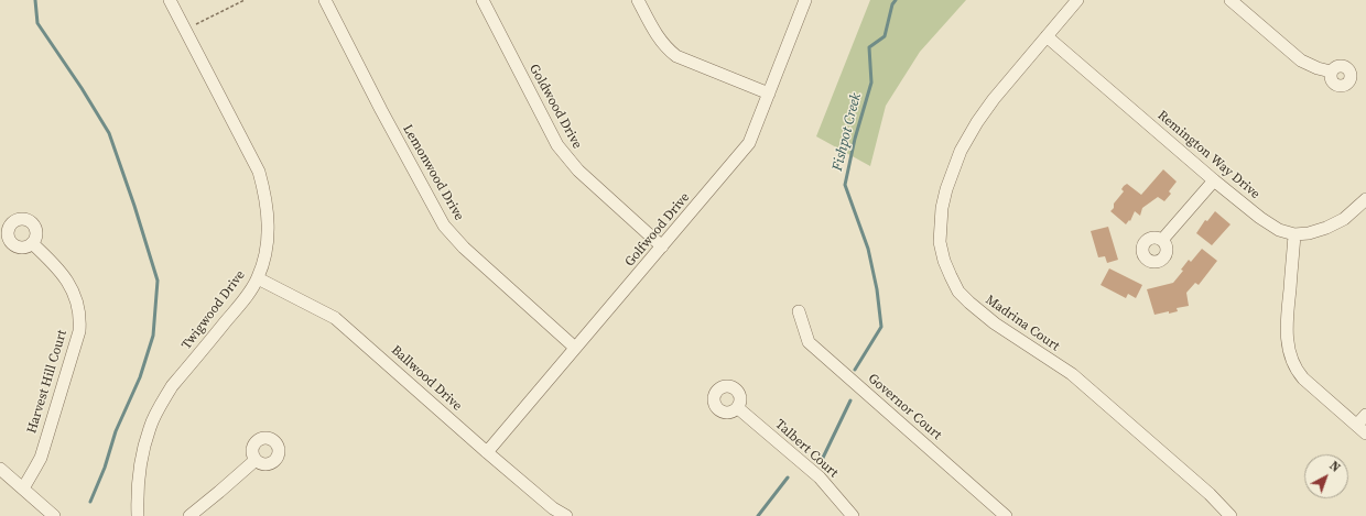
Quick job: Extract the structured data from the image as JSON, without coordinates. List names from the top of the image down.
{
  "streets": {
    "street": [
      "Goldwood Drive",
      "Remington Way Drive",
      "Lemonwood Drive",
      "Golfwood Drive",
      "Twigwood Drive",
      "Madrina Court",
      "Ballwood Drive",
      "Harvest Hill Court",
      "Governor Court",
      "Talbert Court"
    ]
  },
  "crossings": [
    ["Goldwood Drive", "Golfwood Drive"],
    ["Remington Way Drive", "Madrina Court"],
    ["Lemonwood Drive", "Golfwood Drive"],
    ["Golfwood Drive", "Ballwood Drive"],
    ["Twigwood Drive", "Ballwood Drive"]
  ],
  "water": ["Fishpot Creek"],
  "north": "top right"
}
